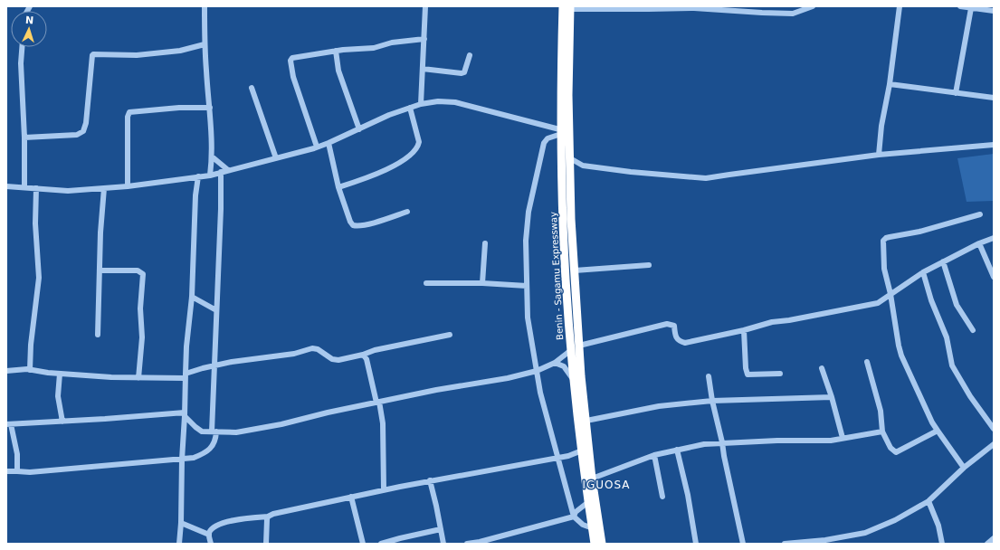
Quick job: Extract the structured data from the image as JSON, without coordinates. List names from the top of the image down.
{
  "streets": {
    "highway": ["Benin - Sagamu Expressway"]
  },
  "districts": ["IGUOSA"],
  "north": "top"
}
